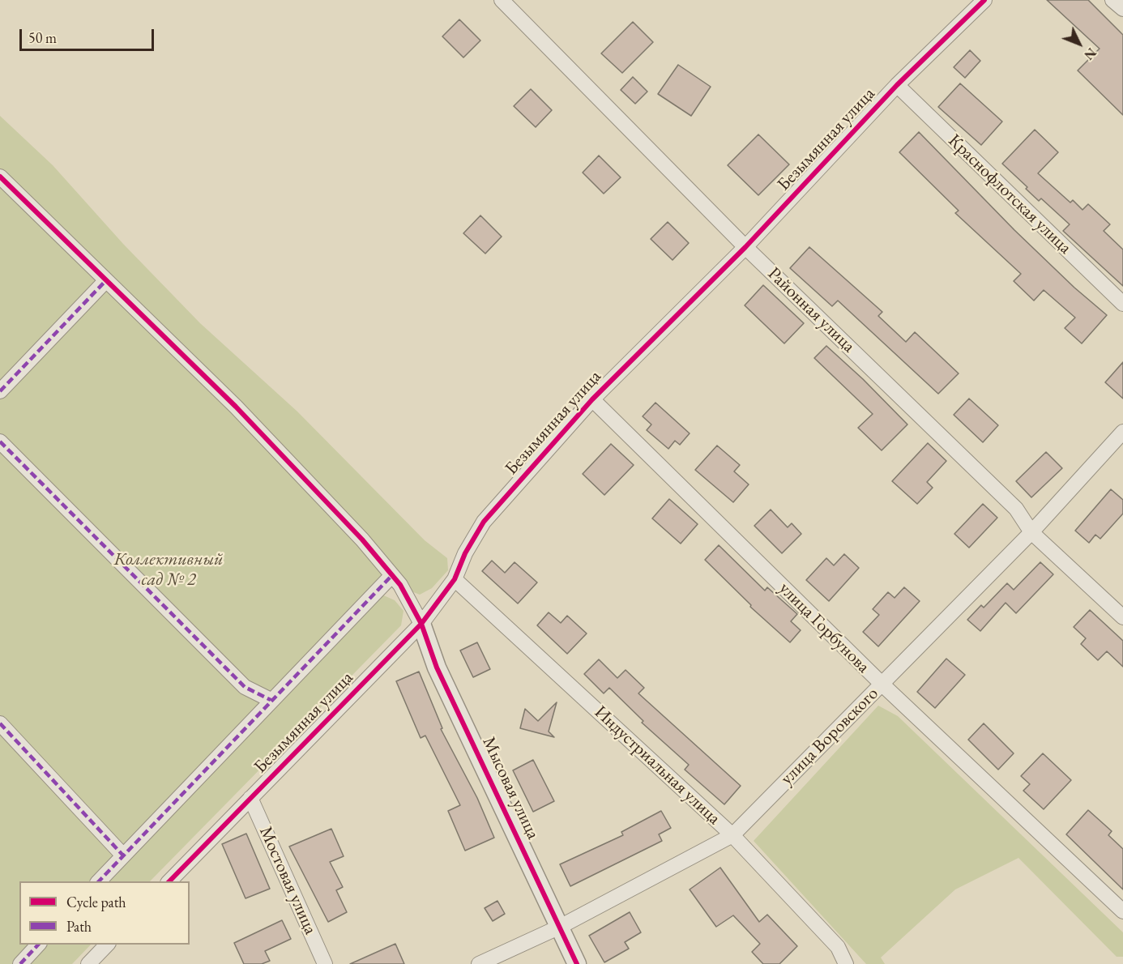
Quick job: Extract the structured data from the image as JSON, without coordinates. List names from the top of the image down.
{
  "streets": {
    "street": [
      "Безымянная улица",
      "Краснофлотская улица",
      "Районная улица",
      "улица Горбунова",
      "улица Воровского",
      "Индустриальная улица",
      "Мысовая улица",
      "Мостовая улица"
    ]
  },
  "crossings": [
    ["Безымянная улица", "Краснофлотская улица"],
    ["Безымянная улица", "Районная улица"],
    ["Безымянная улица", "улица Горбунова"],
    ["Безымянная улица", "Индустриальная улица"],
    ["Безымянная улица", "Мысовая улица"],
    ["Безымянная улица", "Мостовая улица"],
    ["Районная улица", "улица Воровского"],
    ["улица Горбунова", "улица Воровского"],
    ["улица Воровского", "Индустриальная улица"],
    ["улица Воровского", "Мысовая улица"]
  ],
  "parks": ["Коллективный сад № 2"],
  "legend": ["Cycle path", "Path"],
  "scale_bar": "50 m",
  "north": "bottom right"
}
